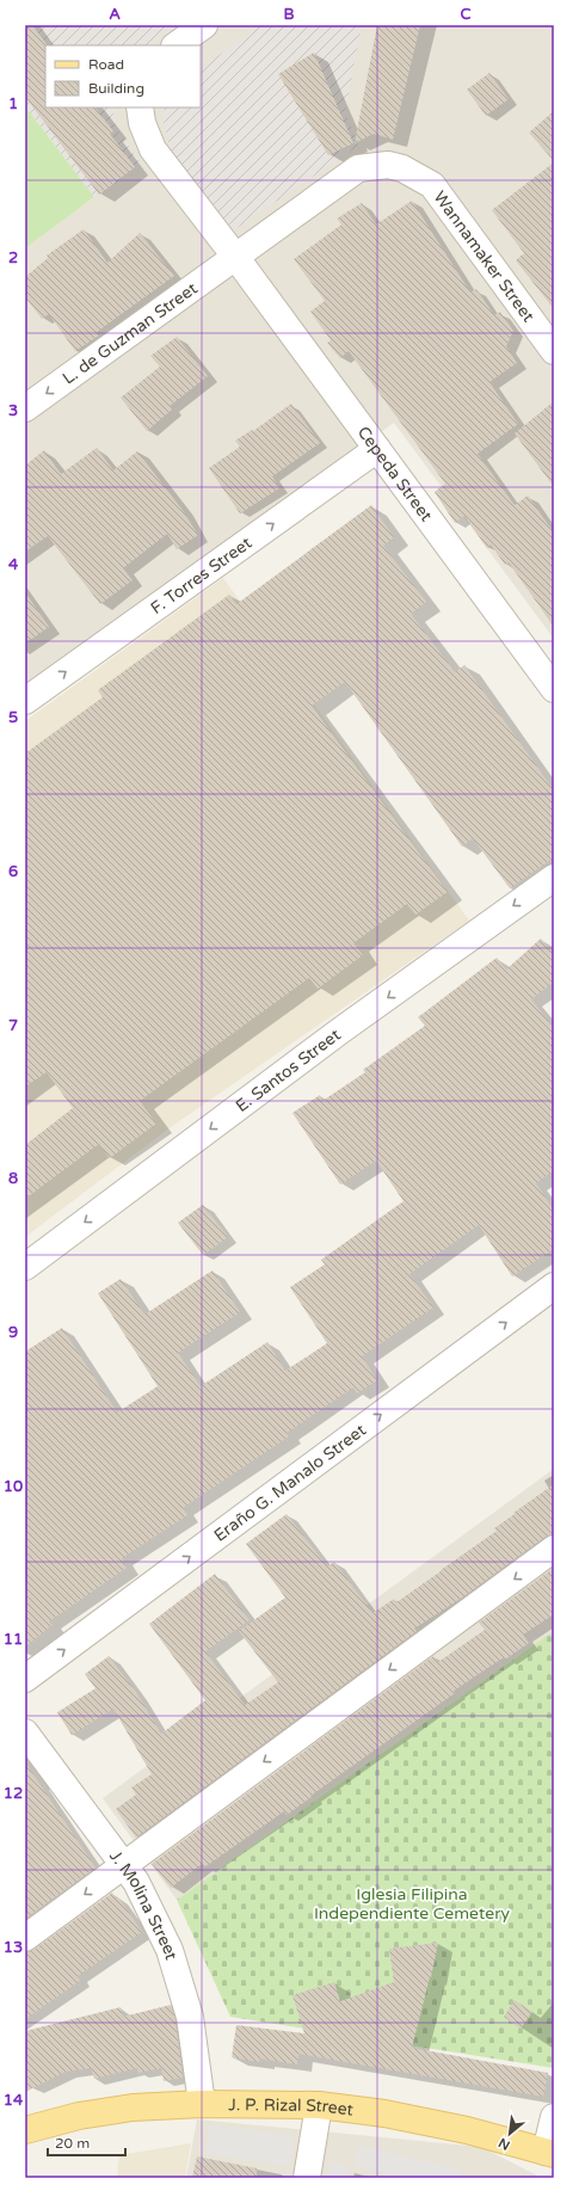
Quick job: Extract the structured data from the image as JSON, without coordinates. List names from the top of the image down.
{
  "streets": {
    "main road": ["J. P. Rizal Street"],
    "street": [
      "Wannamaker Street",
      "L. de Guzman Street",
      "Cepeda Street",
      "F. Torres Street",
      "E. Santos Street",
      "Eraño G. Manalo Street",
      "J. Molina Street"
    ]
  },
  "crossings": [
    ["Wannamaker Street", "L. de Guzman Street"],
    ["Wannamaker Street", "Cepeda Street"],
    ["L. de Guzman Street", "Cepeda Street"],
    ["Cepeda Street", "F. Torres Street"],
    ["J. Molina Street", "J. P. Rizal Street"]
  ],
  "one_way": ["L. de Guzman Street", "F. Torres Street", "E. Santos Street"],
  "parks": ["Iglesia Filipina Independiente Cemetery"],
  "legend": ["Road", "Building"],
  "scale_bar": "20 m",
  "north": "bottom left",
  "grid": {
    "columns": ["A", "B", "C"],
    "rows": [
      "1",
      "2",
      "3",
      "4",
      "5",
      "6",
      "7",
      "8",
      "9",
      "10",
      "11",
      "12",
      "13",
      "14"
    ]
  }
}
